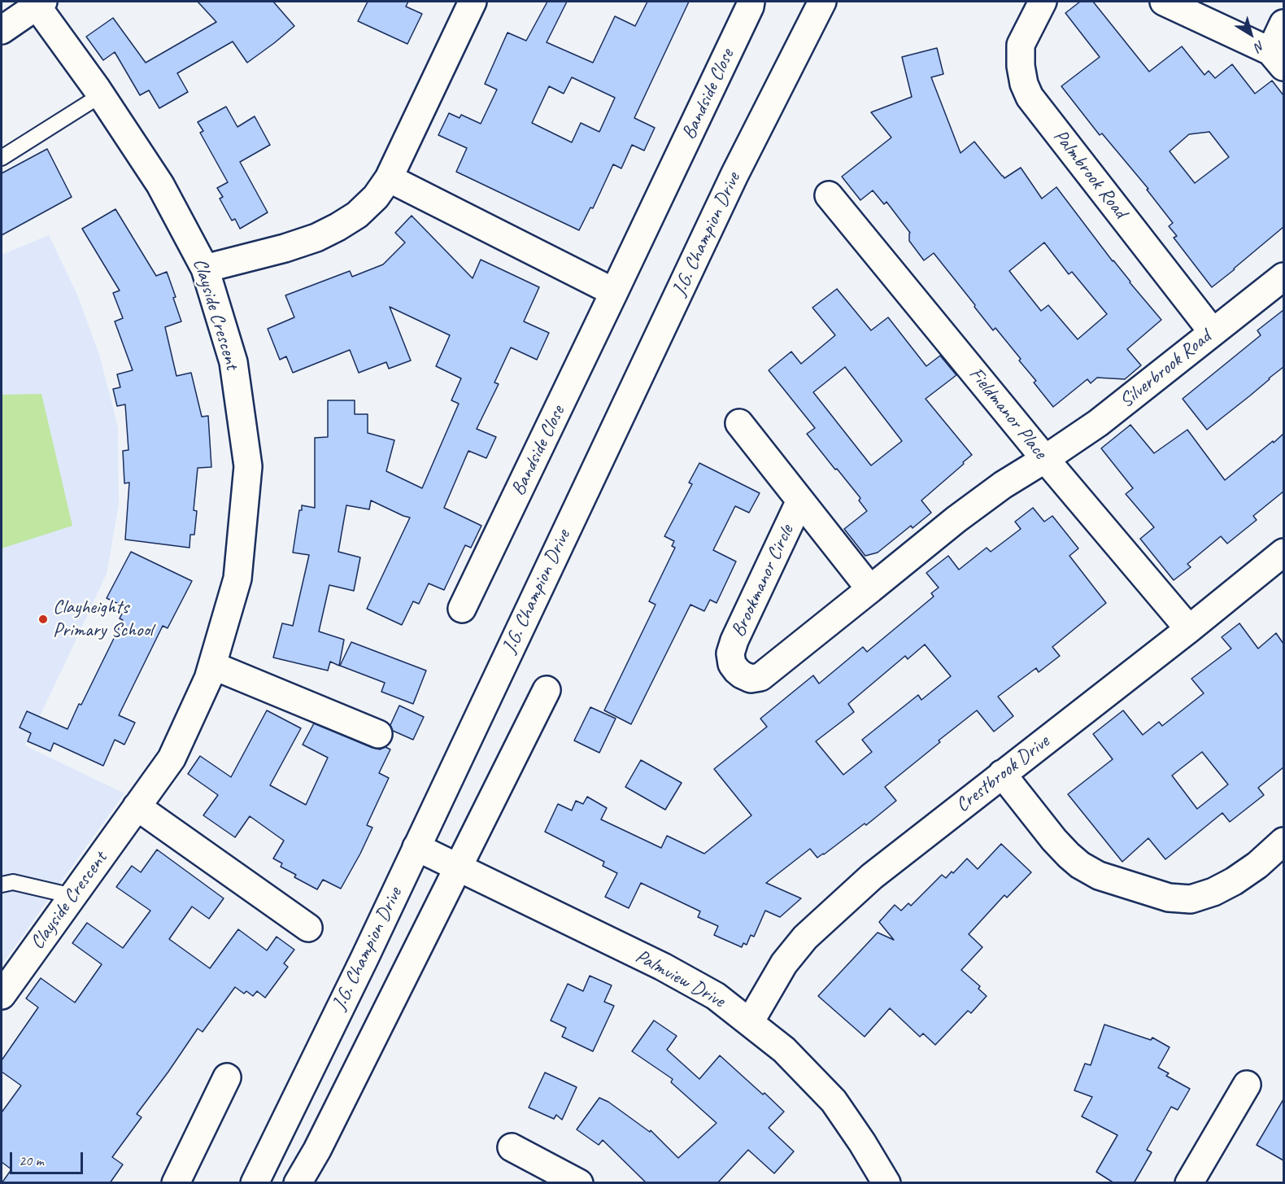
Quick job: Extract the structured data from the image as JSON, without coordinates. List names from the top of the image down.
{
  "streets": {
    "street": [
      "Bandside Close",
      "Palmbrook Road",
      "J.G. Champion Drive",
      "Clayside Crescent",
      "Silverbrook Road",
      "Fieldmanor Place",
      "Brookmanor Circle",
      "Crestbrook Drive",
      "Palmview Drive"
    ]
  },
  "crossings": [
    ["Palmbrook Road", "Silverbrook Road"],
    ["J.G. Champion Drive", "Palmview Drive"],
    ["Silverbrook Road", "Fieldmanor Place"],
    ["Silverbrook Road", "Brookmanor Circle"],
    ["Fieldmanor Place", "Brookmanor Circle"],
    ["Fieldmanor Place", "Crestbrook Drive"],
    ["Crestbrook Drive", "Palmview Drive"]
  ],
  "places": ["Clayheights Primary School"],
  "scale_bar": "20 m",
  "north": "bottom right"
}
